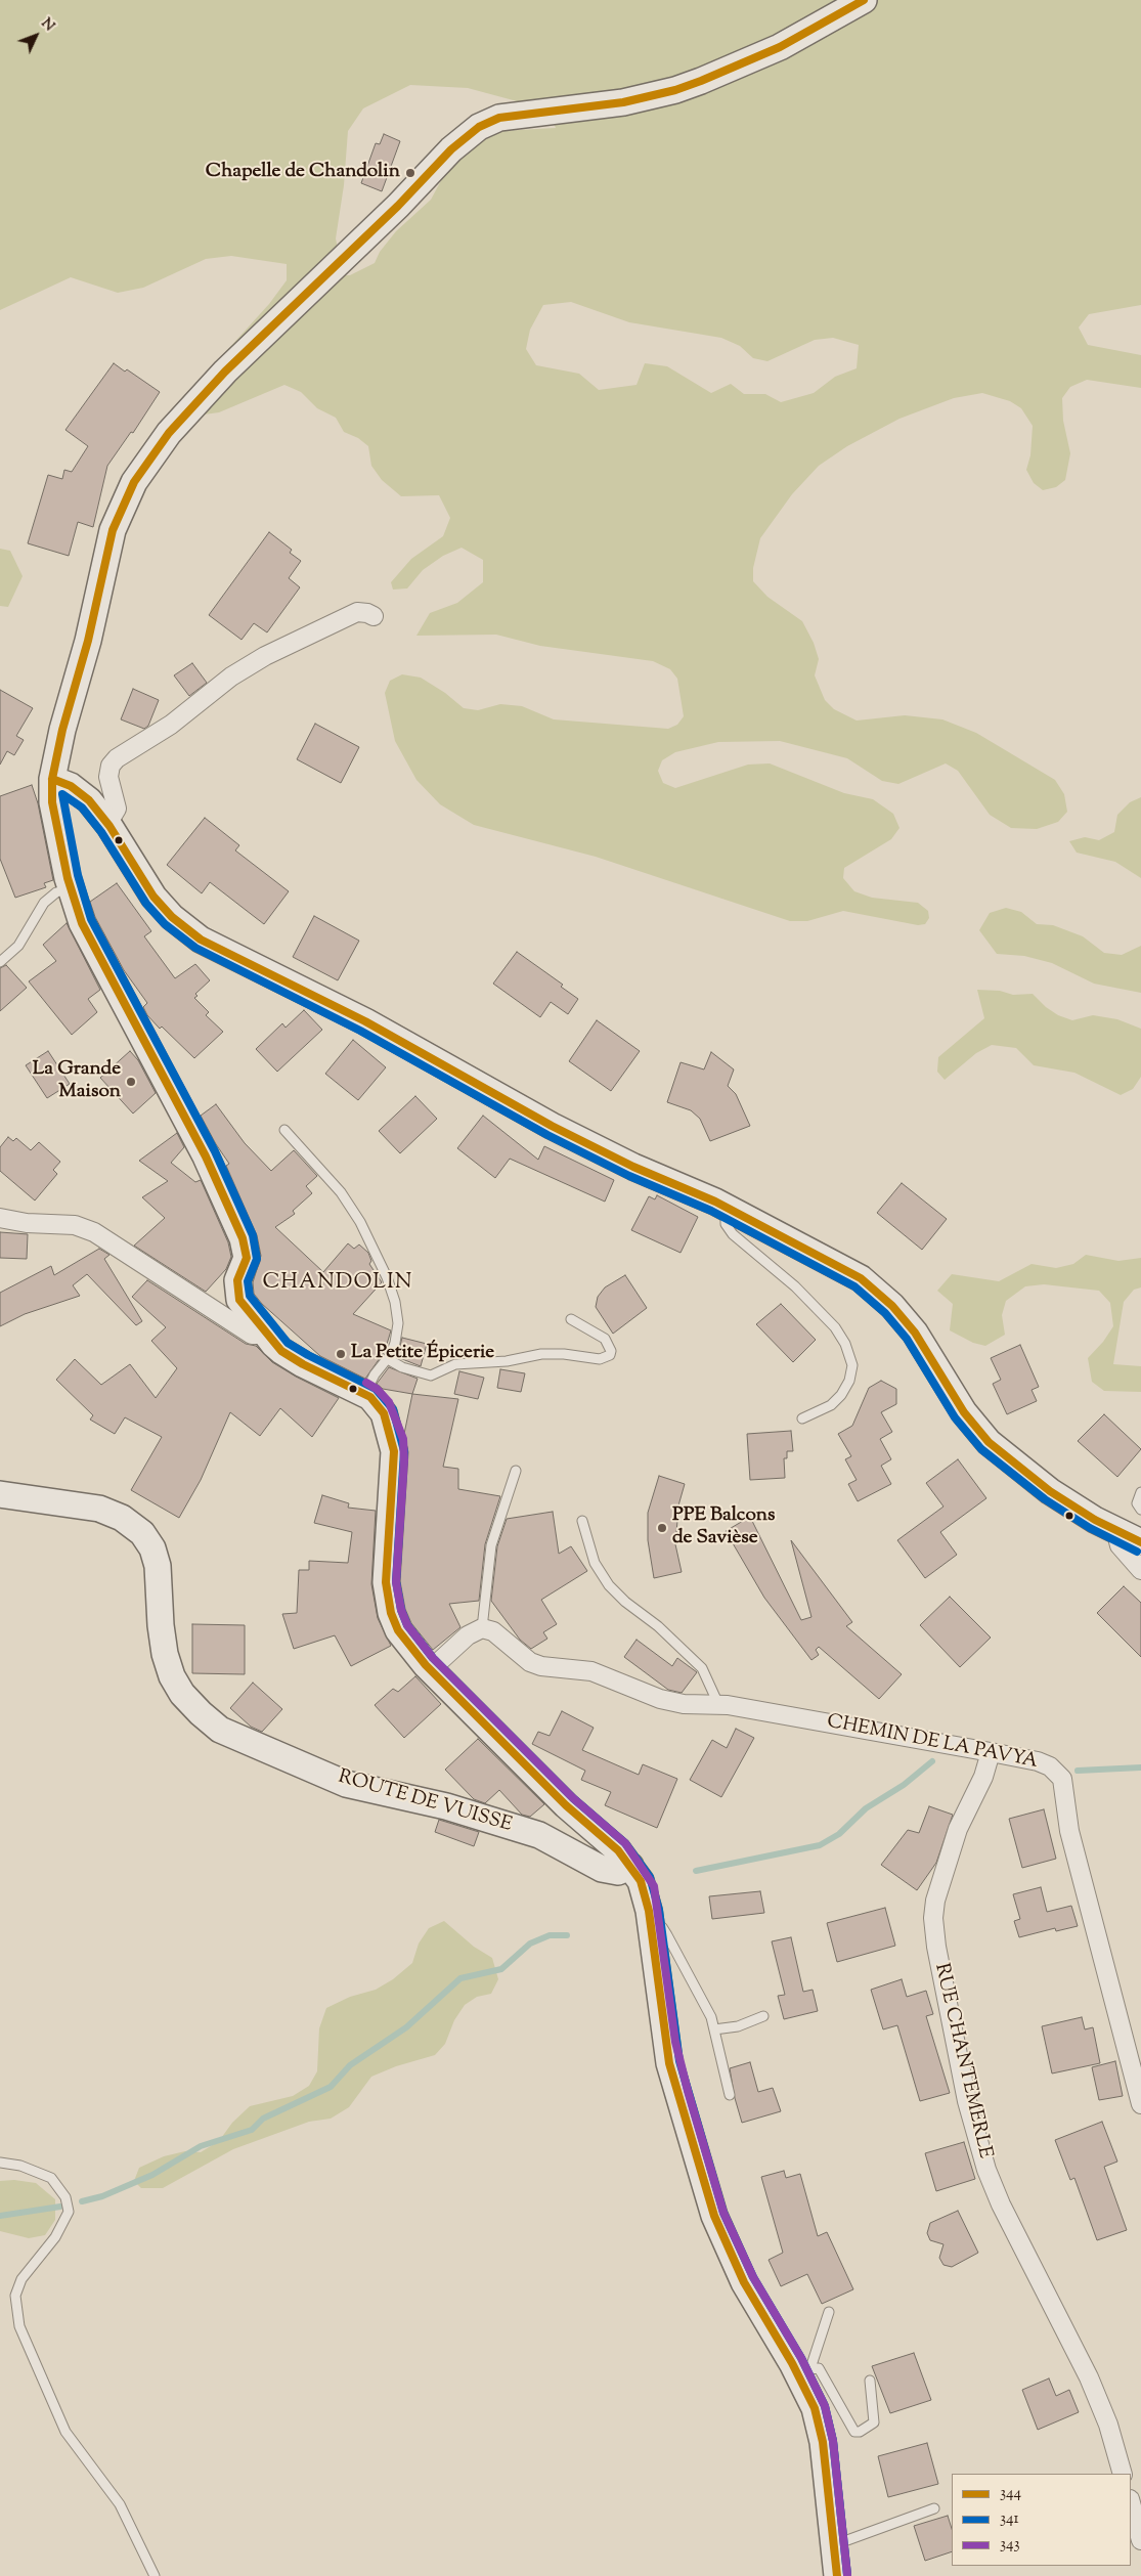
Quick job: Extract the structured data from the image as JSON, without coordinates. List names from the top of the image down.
{
  "streets": {
    "street": ["CHEMIN DE LA PAVYA", "ROUTE DE VUISSE", "RUE CHANTEMERLE"]
  },
  "crossings": [
    ["CHEMIN DE LA PAVYA", "RUE CHANTEMERLE"]
  ],
  "districts": ["CHANDOLIN"],
  "places": [
    "Chapelle de Chandolin",
    "La Grande Maison",
    "La Petite Épicerie",
    "PPE Balcons de Savièse"
  ],
  "lines": ["transit line 344", "transit line 341", "transit line 343"],
  "legend": ["344", "341", "343"],
  "north": "top right"
}
